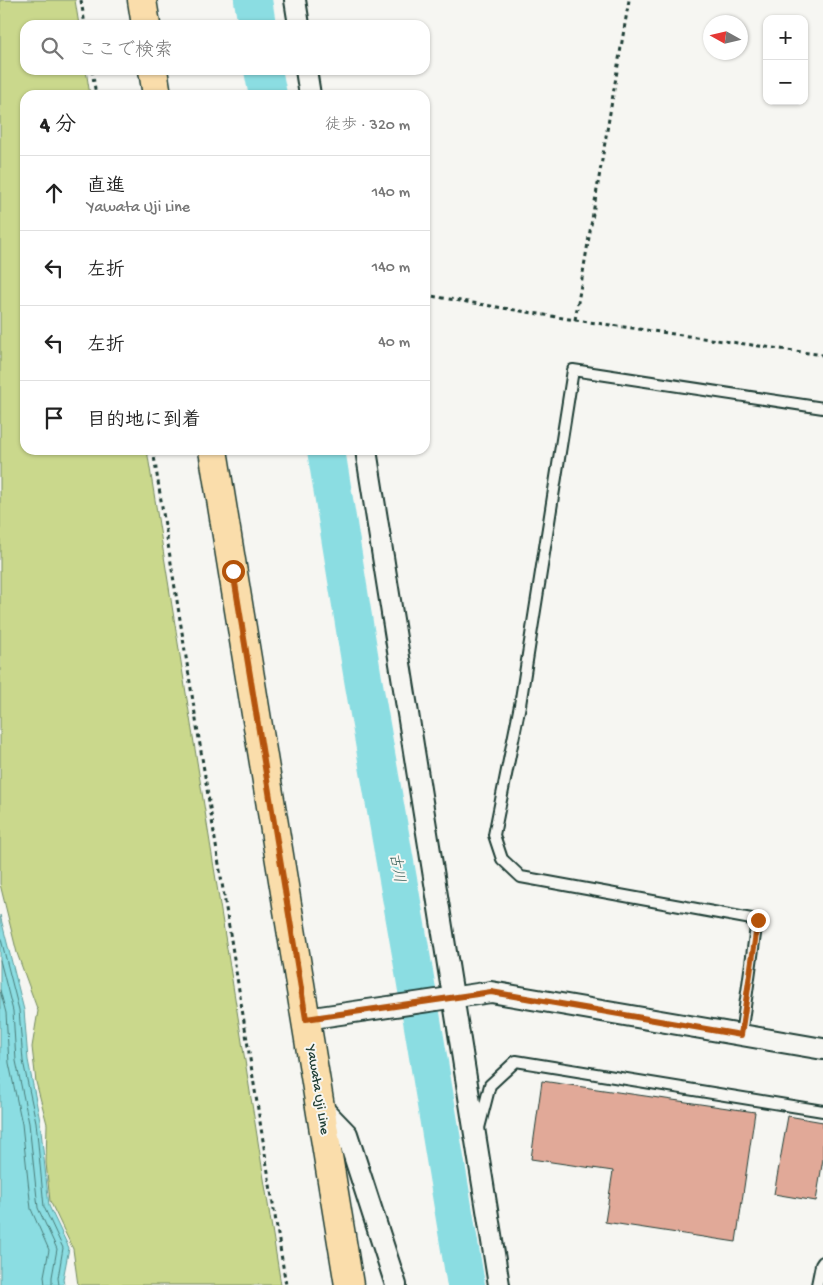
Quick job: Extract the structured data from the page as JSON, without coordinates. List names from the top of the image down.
{
  "streets": {
    "main road": ["Yawata Uji Line"]
  },
  "water": ["古川"],
  "north": "left",
  "page": {
    "map_buttons": ["+", "−"],
    "search": "ここで検索",
    "heading": ["4 分", "徒歩 · 320 m"],
    "list": [
      ["直進", "Yawata Uji Line", "140 m"],
      ["左折", "140 m"],
      ["左折", "40 m"],
      "目的地に到着"
    ]
  }
}
